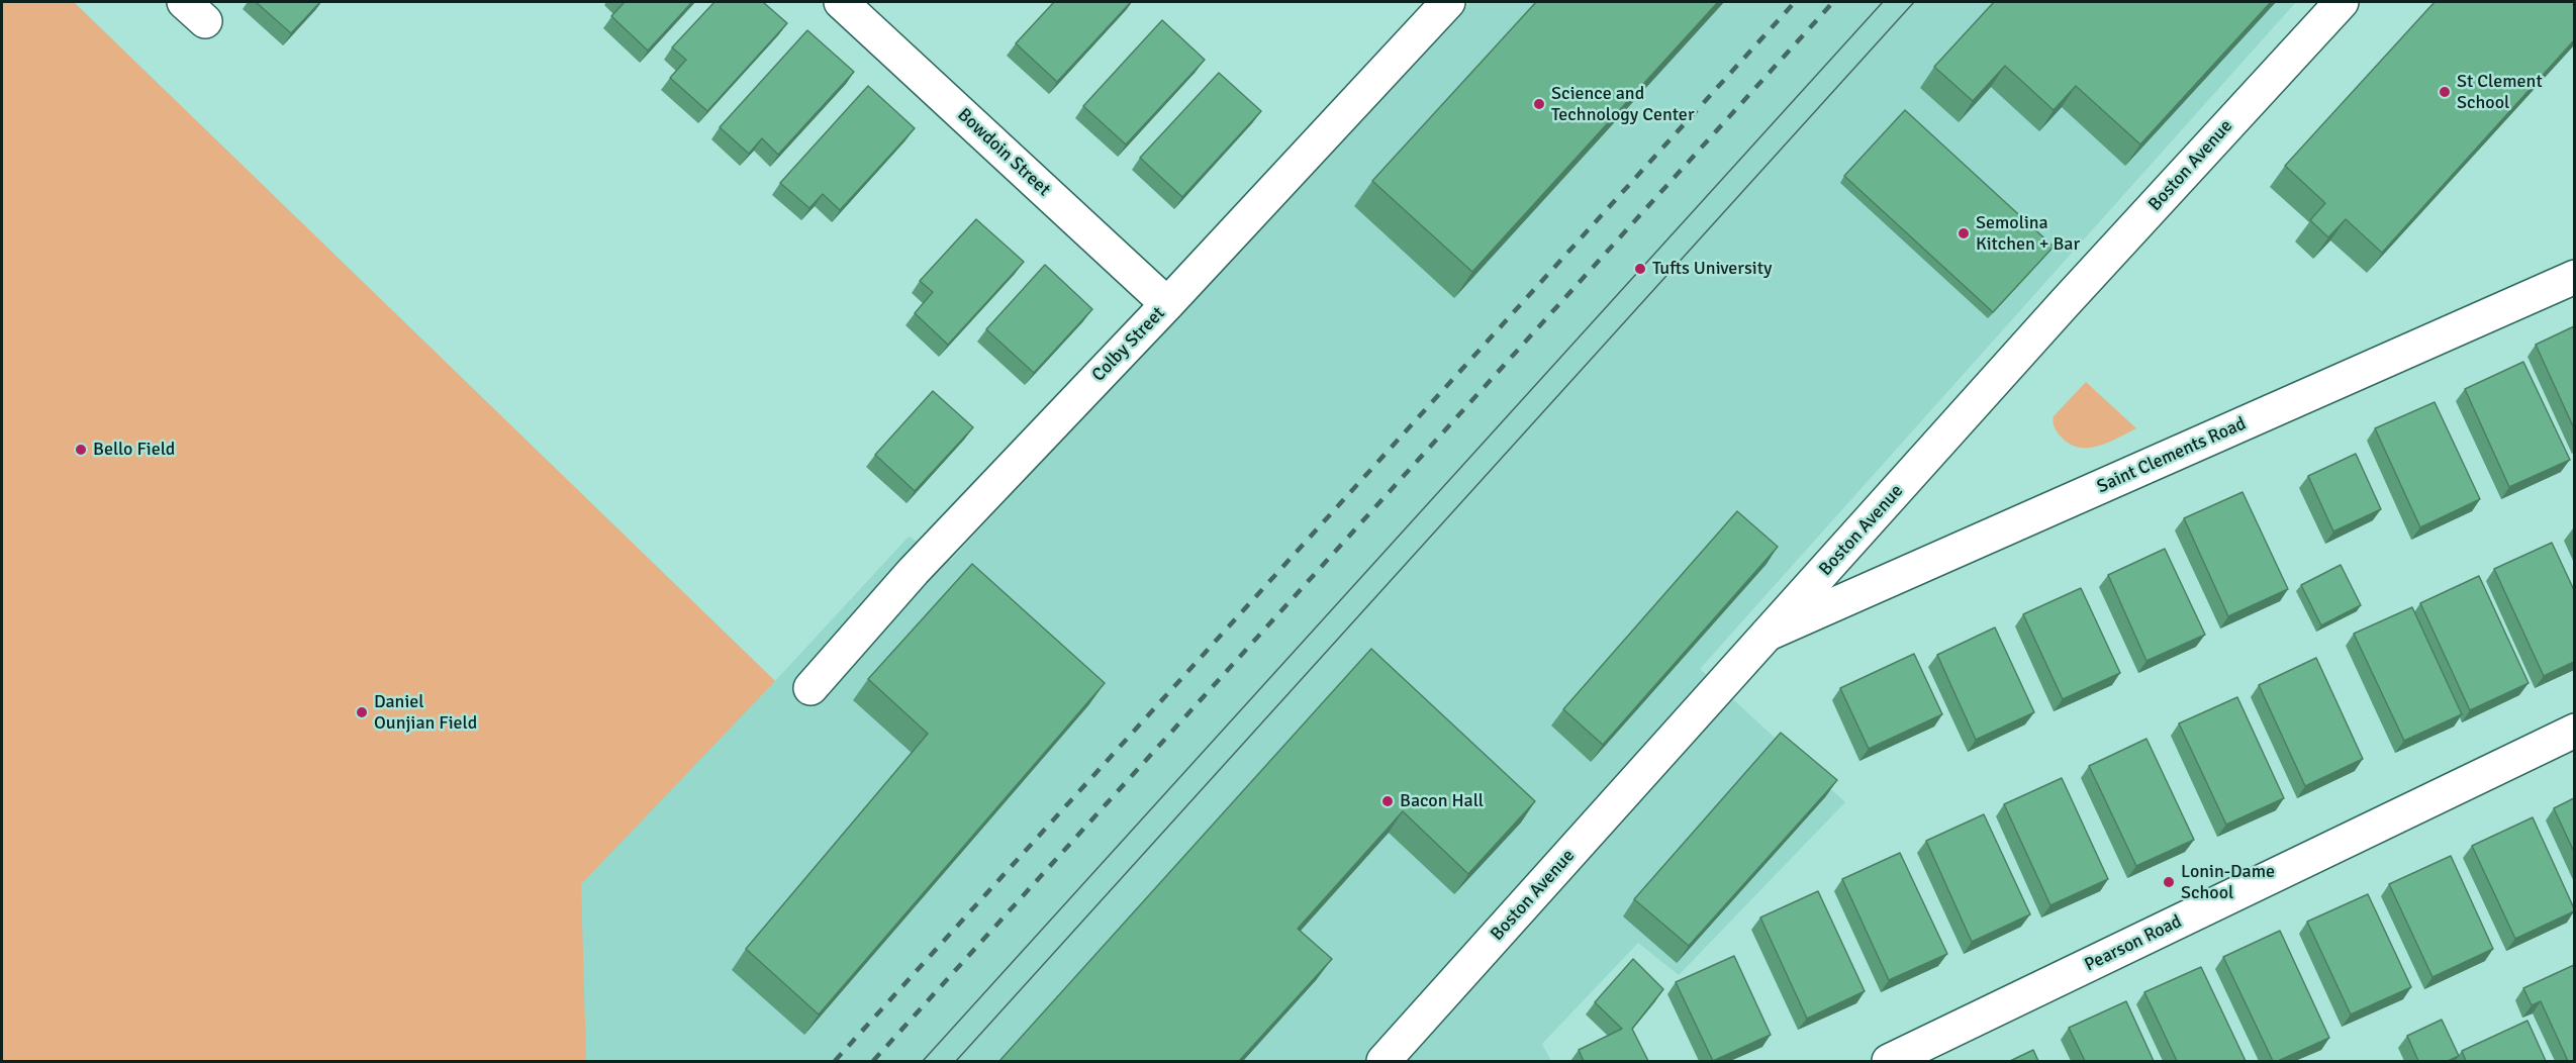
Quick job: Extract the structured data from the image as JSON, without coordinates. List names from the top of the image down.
{
  "streets": {
    "street": [
      "Bowdoin Street",
      "Boston Avenue",
      "Colby Street",
      "Saint Clements Road",
      "Pearson Road"
    ]
  },
  "crossings": [
    ["Bowdoin Street", "Colby Street"],
    ["Boston Avenue", "Saint Clements Road"]
  ],
  "places": [
    "St Clement School",
    "Science and Technology Center",
    "Semolina Kitchen + Bar",
    "Tufts University",
    "Bello Field",
    "Daniel Ounjian Field",
    "Bacon Hall",
    "Lonin-Dame School"
  ]
}
